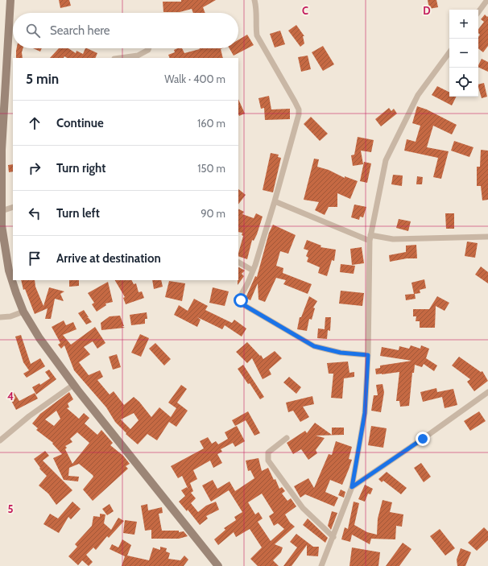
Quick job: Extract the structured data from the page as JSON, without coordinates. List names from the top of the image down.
{
  "page": {
    "map_buttons": ["+", "−"],
    "search": "Search here",
    "heading": ["5 min", "Walk · 400 m"],
    "list": [
      ["Continue", "160 m"],
      ["Turn right", "150 m"],
      ["Turn left", "90 m"],
      "Arrive at destination"
    ]
  },
  "grid": {
    "columns": ["C", "D"],
    "rows": ["4", "5"]
  }
}
